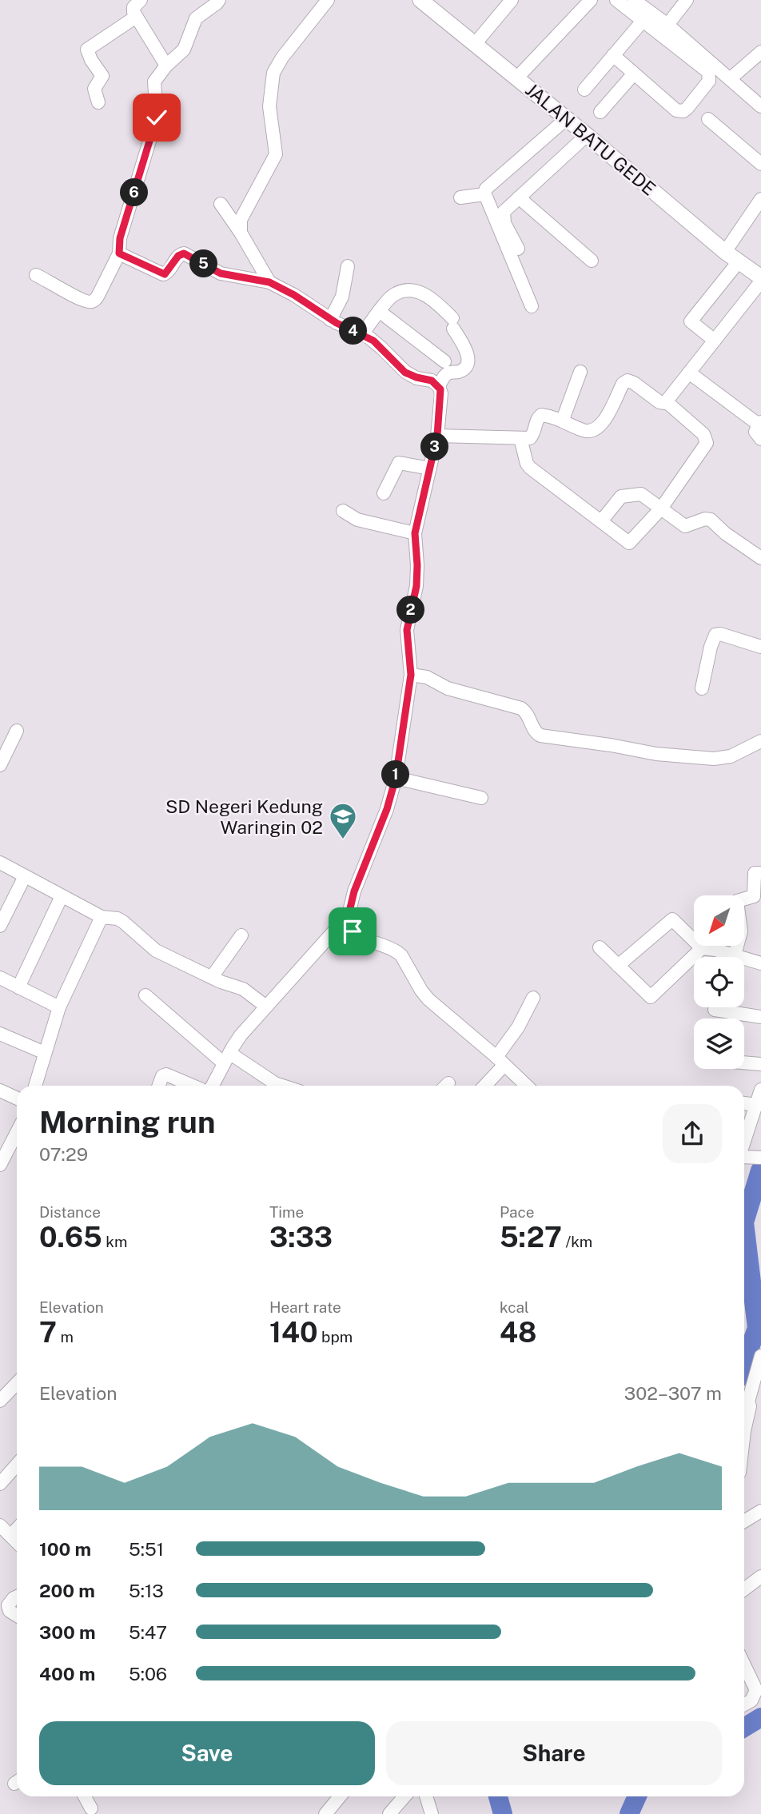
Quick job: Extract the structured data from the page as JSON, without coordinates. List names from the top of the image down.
{
  "streets": {
    "street": ["JALAN BATU GEDE"]
  },
  "places": {
    "school or university": ["SD Negeri Kedung Waringin 02"]
  },
  "north": "bottom left",
  "page": {
    "pins": [
      "6",
      "5",
      "4",
      "3",
      "2",
      "1"
    ],
    "heading": ["Morning run", "07:29"],
    "stats": [
      ["Distance", "0.65 km"],
      ["Time", "3:33"],
      ["Pace", "5:27 /km"],
      ["Elevation", "7 m"],
      ["Heart rate", "140 bpm"],
      ["kcal", "48"]
    ],
    "chart": ["Elevation", "302–307 m"],
    "list": [
      {
        "name": "100 m",
        "note": "5:51"
      },
      {
        "name": "200 m",
        "note": "5:13"
      },
      {
        "name": "300 m",
        "note": "5:47"
      },
      {
        "name": "400 m",
        "note": "5:06"
      }
    ],
    "buttons": ["Save", "Share"]
  }
}
